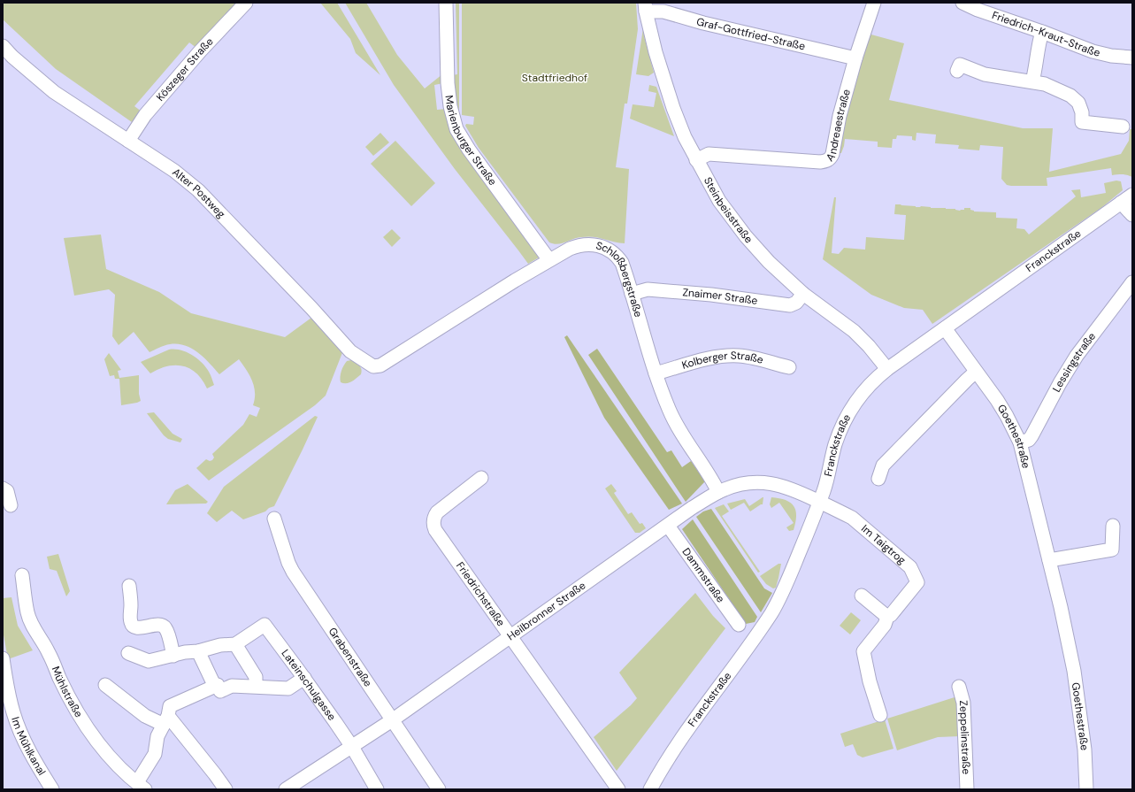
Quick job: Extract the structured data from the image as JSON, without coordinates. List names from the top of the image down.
{
  "streets": {
    "street": [
      "Graf-Gottfried-Straße",
      "Friedrich-Kraut-Straße",
      "Köszeger Straße",
      "Andreaestraße",
      "Marienburger Straße",
      "Alter Postweg",
      "Steinbeisstraße",
      "Franckstraße",
      "Schloßbergstraße",
      "Znaimer Straße",
      "Lessingstraße",
      "Kolberger Straße",
      "Goethestraße",
      "Im Taigtrog",
      "Dammstraße",
      "Friedrichstraße",
      "Heilbronner Straße",
      "Grabenstraße",
      "Lateinschulgasse",
      "Mühlstraße",
      "Zeppelinstraße",
      "Im Mühlkanal"
    ]
  },
  "crossings": [
    ["Graf-Gottfried-Straße", "Andreaestraße"],
    ["Graf-Gottfried-Straße", "Steinbeisstraße"],
    ["Köszeger Straße", "Alter Postweg"],
    ["Andreaestraße", "Steinbeisstraße"],
    ["Marienburger Straße", "Schloßbergstraße"],
    ["Alter Postweg", "Schloßbergstraße"],
    ["Steinbeisstraße", "Franckstraße"],
    ["Steinbeisstraße", "Znaimer Straße"],
    ["Franckstraße", "Goethestraße"],
    ["Franckstraße", "Im Taigtrog"],
    ["Franckstraße", "Heilbronner Straße"],
    ["Schloßbergstraße", "Znaimer Straße"],
    ["Schloßbergstraße", "Kolberger Straße"],
    ["Schloßbergstraße", "Heilbronner Straße"],
    ["Lessingstraße", "Goethestraße"],
    ["Im Taigtrog", "Heilbronner Straße"],
    ["Dammstraße", "Heilbronner Straße"],
    ["Friedrichstraße", "Heilbronner Straße"],
    ["Heilbronner Straße", "Grabenstraße"],
    ["Heilbronner Straße", "Lateinschulgasse"]
  ],
  "parks": ["Stadtfriedhof"]
}
